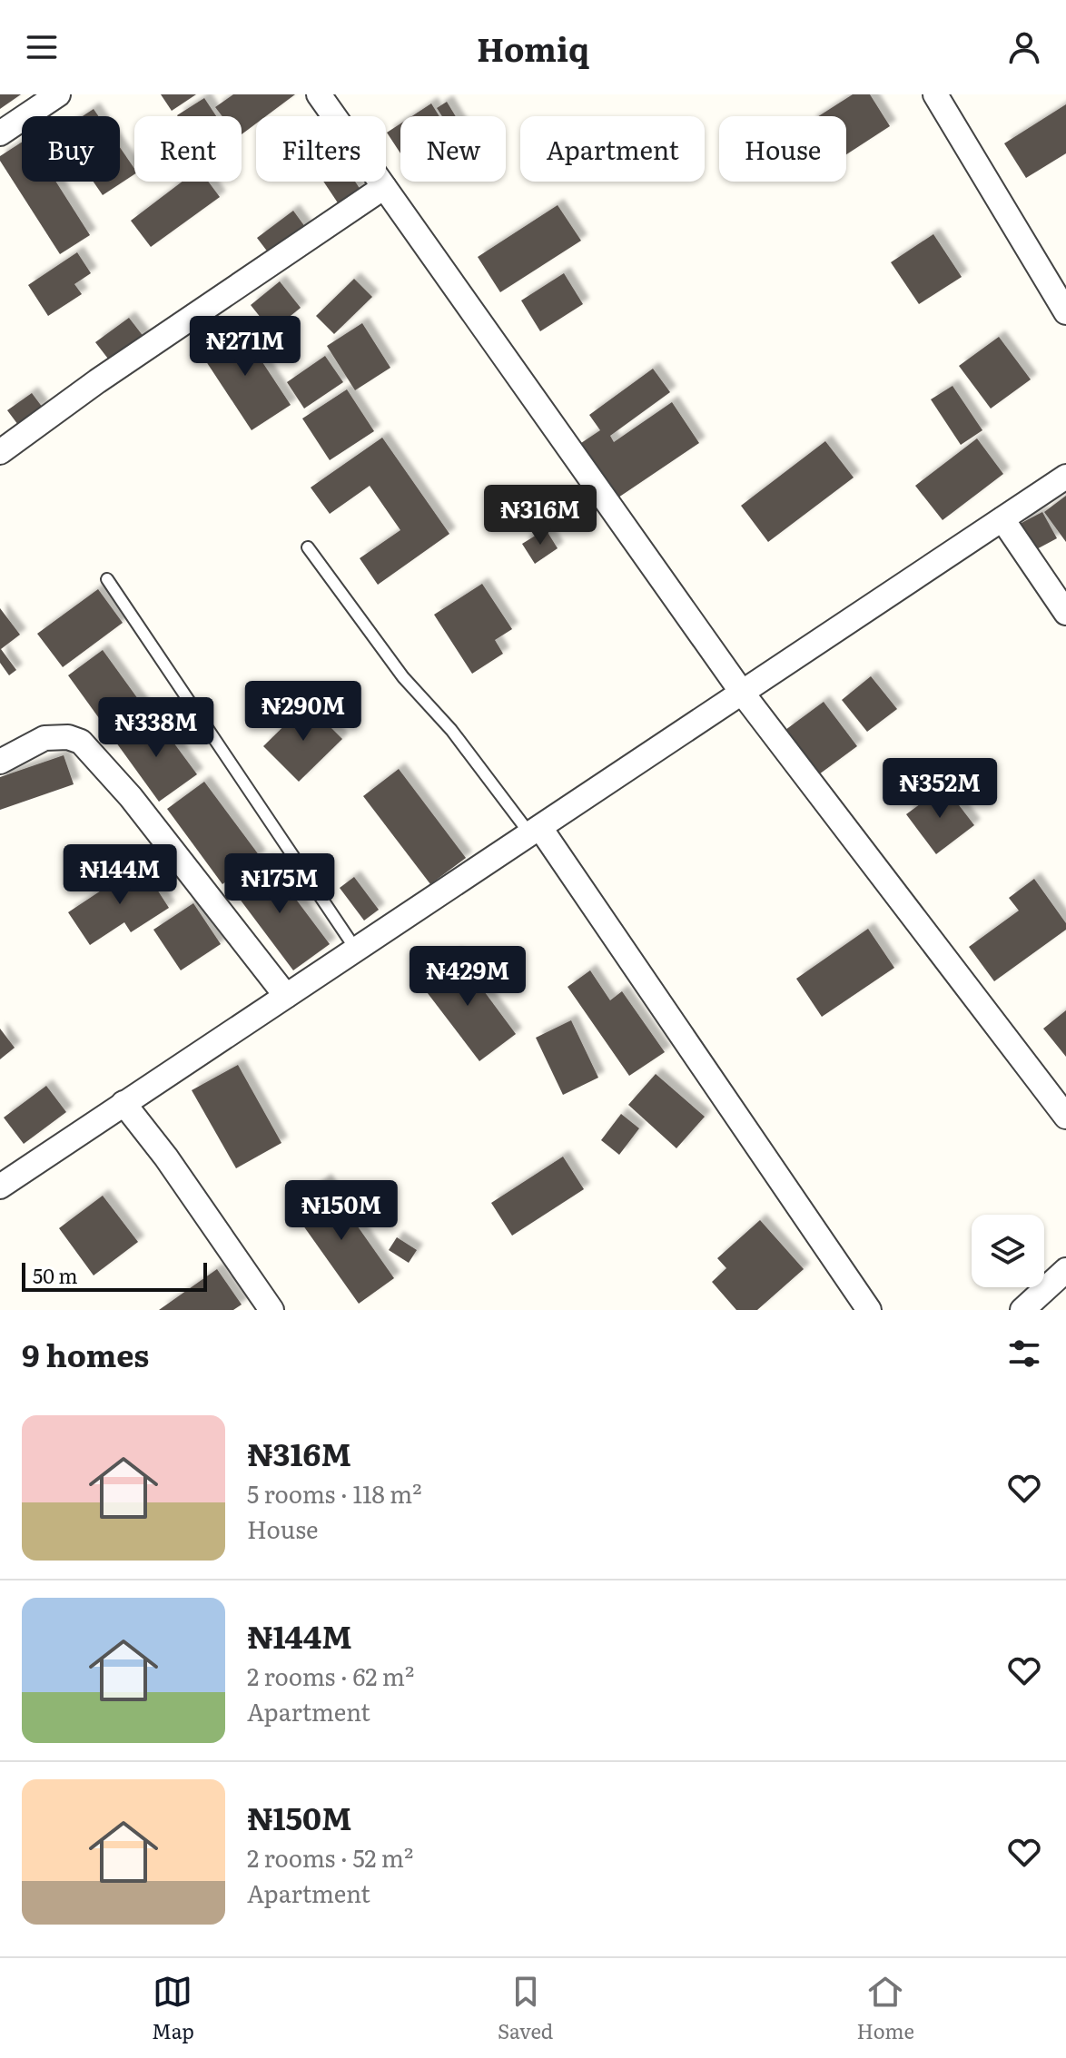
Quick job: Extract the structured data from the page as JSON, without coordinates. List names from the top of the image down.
{
  "scale_bar": "50 m",
  "page": {
    "header": "Homiq",
    "chip": [
      "Buy",
      "Rent",
      "Filters",
      "New",
      "Apartment",
      "House"
    ],
    "price": [
      "₦271M",
      "₦316M",
      "₦290M",
      "₦338M",
      "₦352M",
      "₦144M",
      "₦175M",
      "₦429M",
      "₦150M"
    ],
    "scale": "50 m",
    "heading": "9 homes",
    "list": [
      {
        "name": "₦316M",
        "note": "5 rooms · 118 m² · House"
      },
      {
        "name": "₦144M",
        "note": "2 rooms · 62 m² · Apartment"
      },
      {
        "name": "₦150M",
        "note": "2 rooms · 52 m² · Apartment"
      }
    ],
    "tabs": ["Map", "Saved", "Home"]
  }
}
